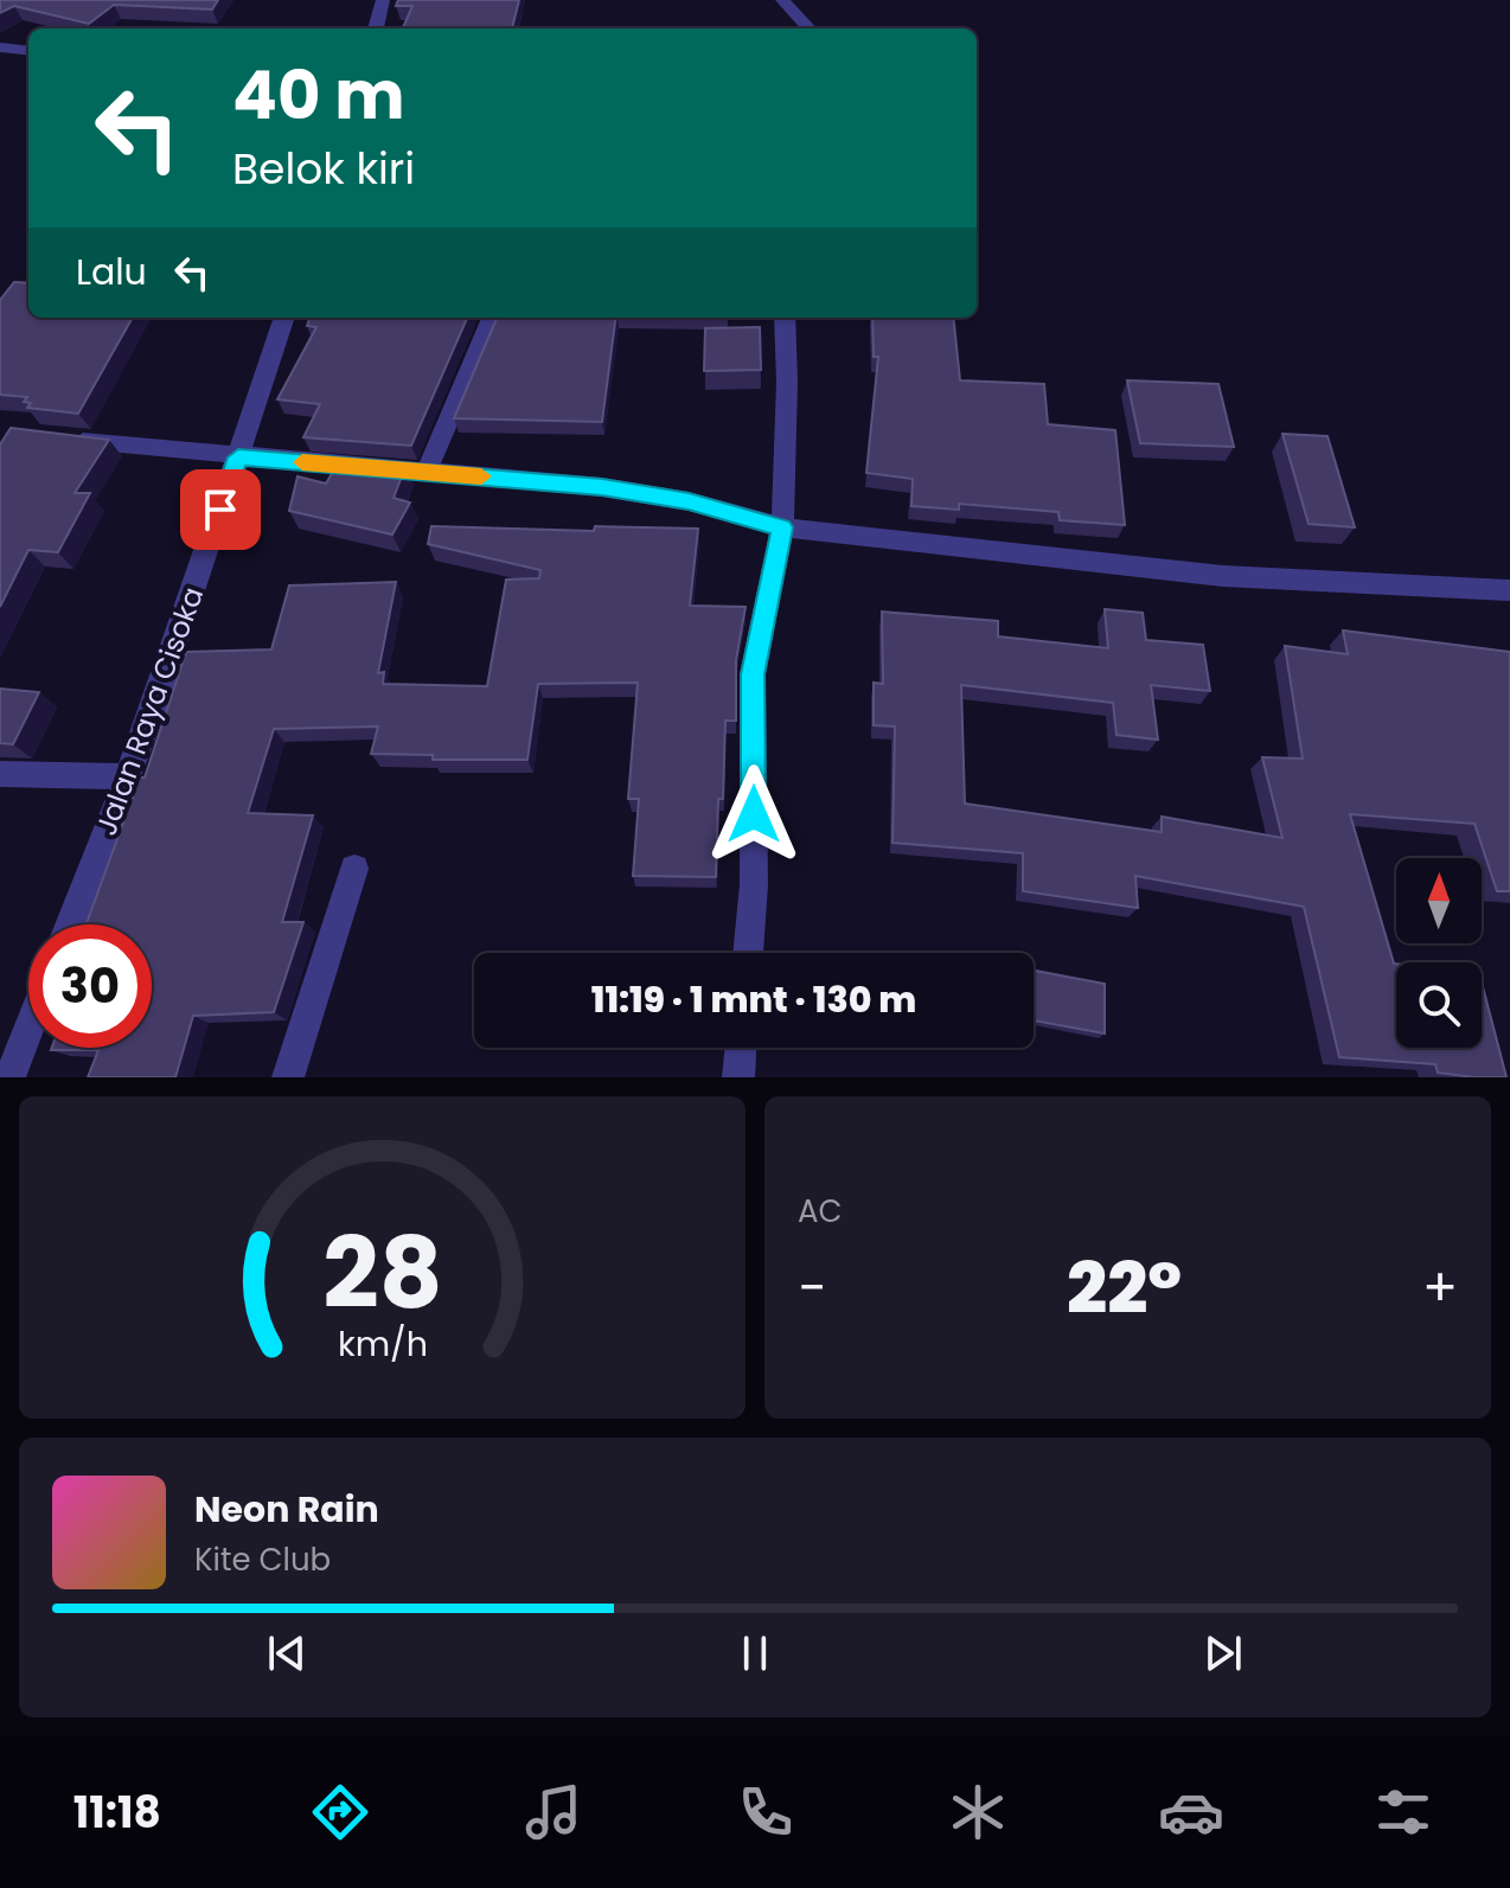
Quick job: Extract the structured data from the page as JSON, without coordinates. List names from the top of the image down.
{
  "streets": {
    "street": ["Jalan Raya Cisoka"]
  },
  "north": "top",
  "page": {
    "turn": ["40 m", "Belok kiri"],
    "then": "Lalu",
    "limit": "30",
    "trip": "11:19 · 1 mnt · 130 m",
    "tile": "AC",
    "heat": ["−", "22°", "+"],
    "song": ["Neon Rain", "Kite Club"],
    "tabs": "11:18",
    "gauge": ["28", "km/h"]
  }
}
